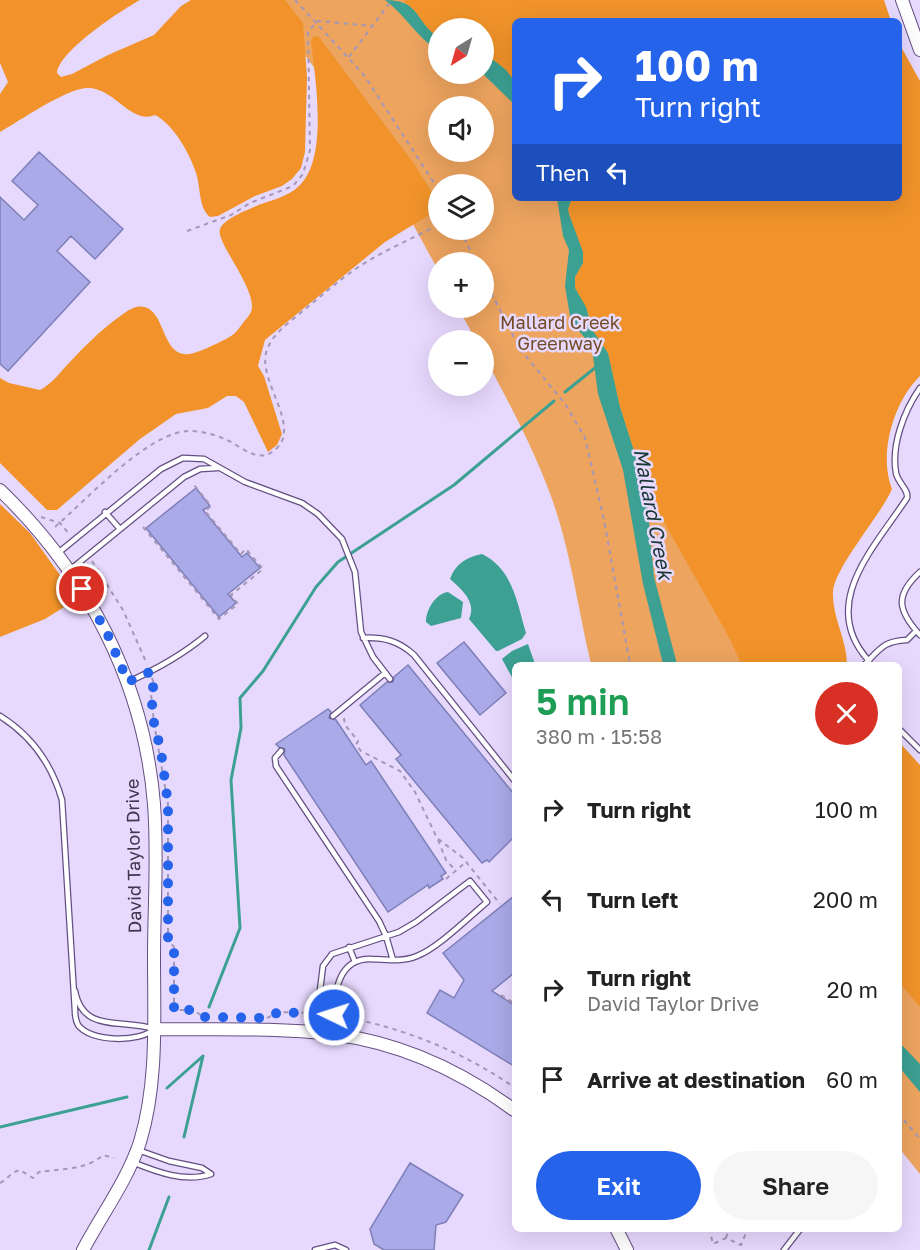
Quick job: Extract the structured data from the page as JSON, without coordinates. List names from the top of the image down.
{
  "streets": {
    "street": ["David Taylor Drive"]
  },
  "water": ["Mallard Creek"],
  "parks": ["Mallard Creek Greenway"],
  "north": "bottom left",
  "page": {
    "map_buttons": ["+", "−"],
    "turn": ["100 m", "Turn right"],
    "then": "Then",
    "heading": ["5 min", "380 m · 15:58"],
    "list": [
      {
        "name": "Turn right",
        "value": "100 m"
      },
      {
        "name": "Turn left",
        "value": "200 m"
      },
      {
        "name": "Turn right",
        "note": "David Taylor Drive",
        "value": "20 m"
      },
      {
        "name": "Arrive at destination",
        "value": "60 m"
      }
    ],
    "buttons": ["Exit", "Share"]
  }
}
